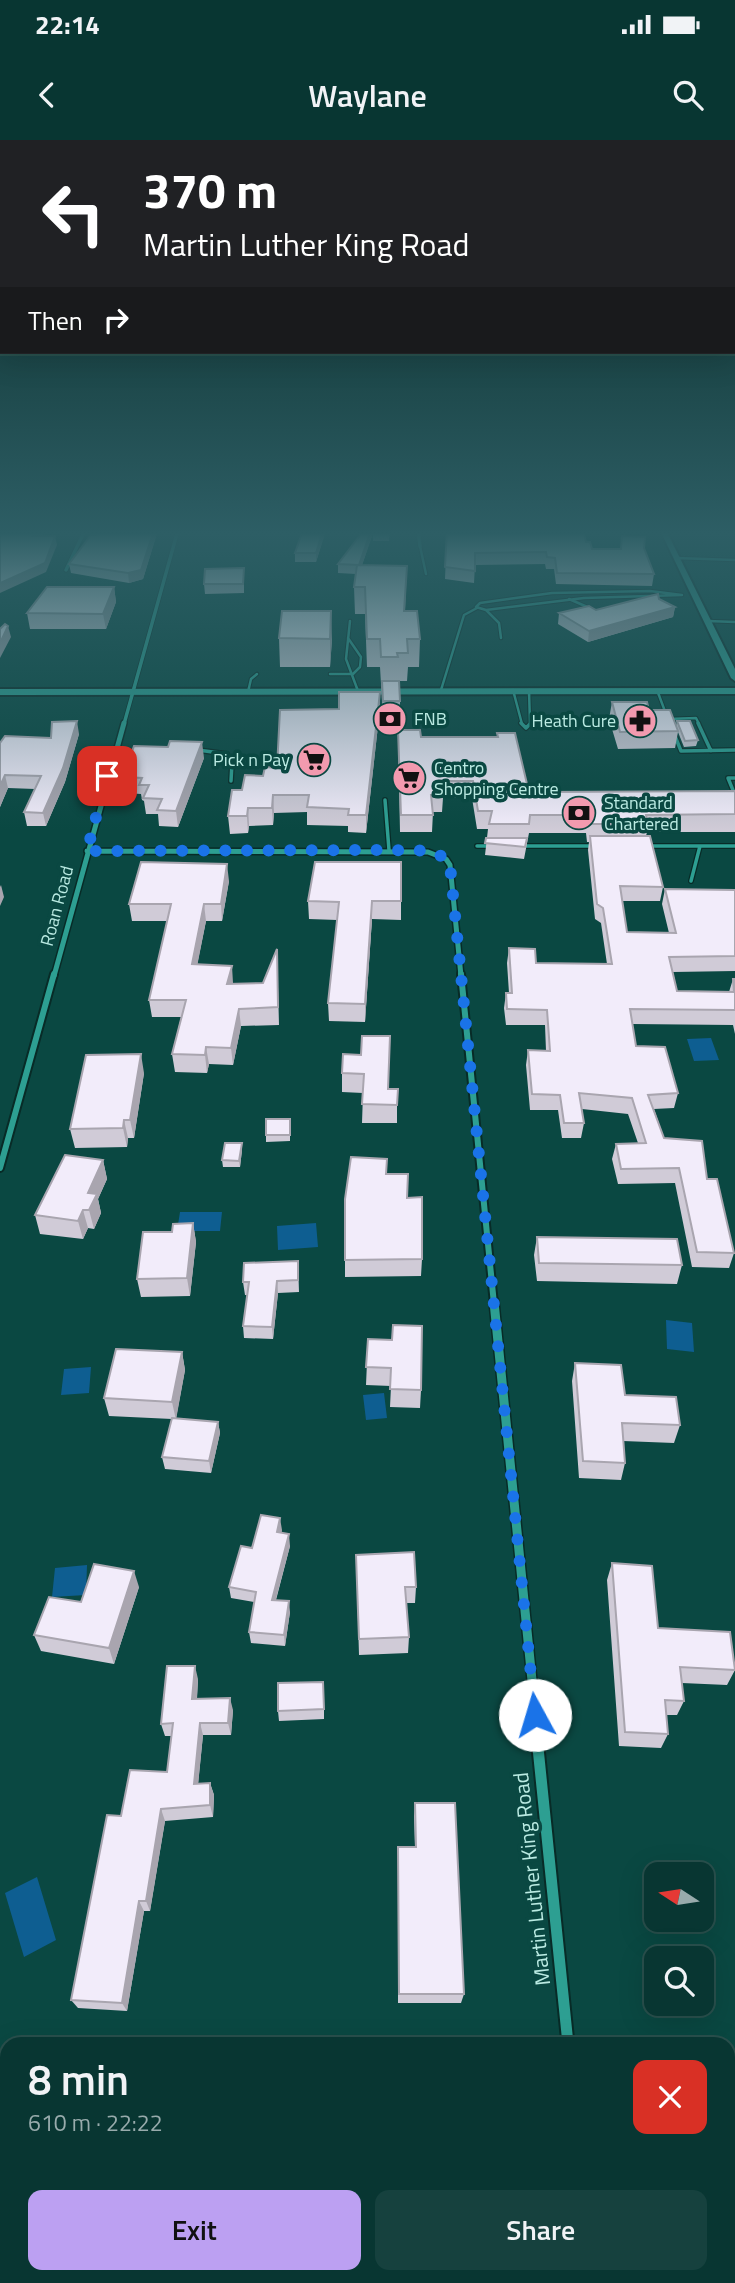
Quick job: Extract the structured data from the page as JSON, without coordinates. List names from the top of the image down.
{
  "streets": {
    "street": ["Roan Road", "Martin Luther King Road"]
  },
  "crossings": [
    ["Roan Road", "Martin Luther King Road"]
  ],
  "places": {
    "bank": ["FNB", "Standard Chartered"],
    "pharmacy": ["Heath Cure"],
    "supermarket": ["Pick n Pay", "Centro Shopping Centre"]
  },
  "north": "left",
  "page": {
    "status": "22:14",
    "header": "Waylane",
    "turn": ["370 m", "Martin Luther King Road"],
    "then": "Then",
    "heading": ["8 min", "610 m · 22:22"],
    "buttons": ["Exit", "Share"]
  }
}
